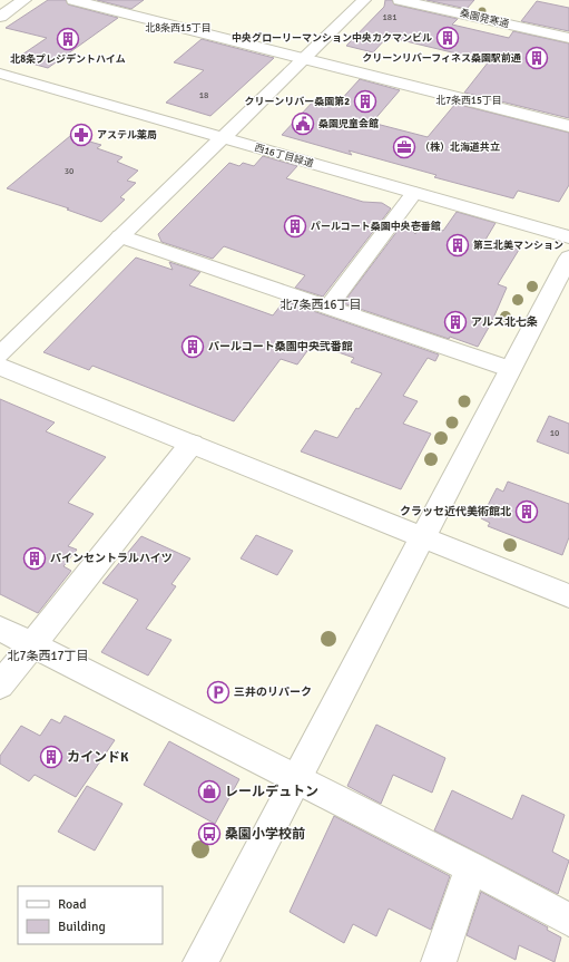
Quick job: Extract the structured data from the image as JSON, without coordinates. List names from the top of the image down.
{
  "streets": {
    "street": ["桑園発寒通", "西16丁目緑道"]
  },
  "districts": [
    "北8条西15丁目",
    "北7条西15丁目",
    "北7条西16丁目",
    "北7条西17丁目"
  ],
  "places": {
    "building": [
      "中央グローリーマンション中央カクマンビル",
      "北8条プレジデントハイム",
      "クリーンリバーフィネス桑園駅前通",
      "クリーンリバー桑園第2",
      "パールコート桑園中央壱番館",
      "第三北美マンション",
      "アルス北七条",
      "パールコート桑園中央弐番館",
      "クラッセ近代美術館北",
      "パインセントラルハイツ",
      "カインドK"
    ],
    "public building": ["桑園児童会館"],
    "pharmacy": ["アステル薬局"],
    "office": ["（株）北海道共立"],
    "parking": ["三井のリパーク"],
    "shop": ["レールデュトン"],
    "bus stop": ["桑園小学校前"]
  },
  "house_numbers": [
    "181",
    "18",
    "30",
    "10"
  ],
  "legend": ["Road", "Building"]
}
